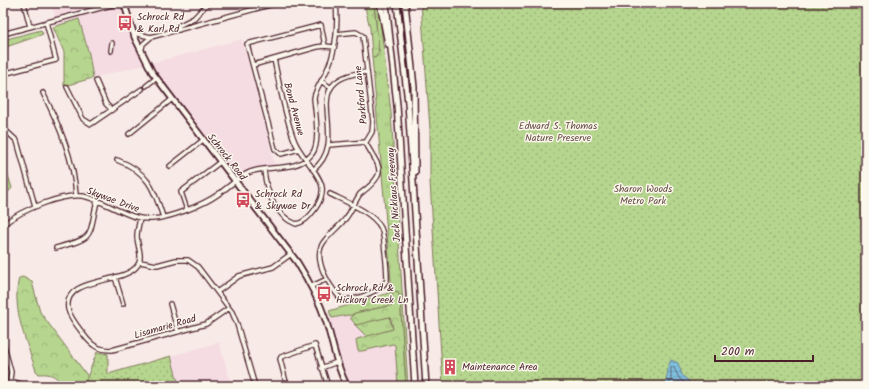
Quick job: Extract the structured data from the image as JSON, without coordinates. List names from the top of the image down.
{
  "streets": {
    "highway": ["Jack Nicklaus Freeway"],
    "main road": ["Schrock Road"],
    "street": [
      "Parkford Lane",
      "Bond Avenue",
      "Skywae Drive",
      "Lisamarie Road"
    ]
  },
  "crossings": [
    ["Bond Avenue", "Skywae Drive"],
    ["Schrock Road", "Skywae Drive"]
  ],
  "parks": ["Edward S. Thomas Nature Preserve", "Sharon Woods Metro Park"],
  "places": {
    "bus stop": ["Schrock Rd & Karl Rd", "Schrock Rd & Skywae Dr", "Schrock Rd & Hickory Creek Ln"],
    "building": ["Maintenance Area"]
  },
  "scale_bar": "200 m"
}
